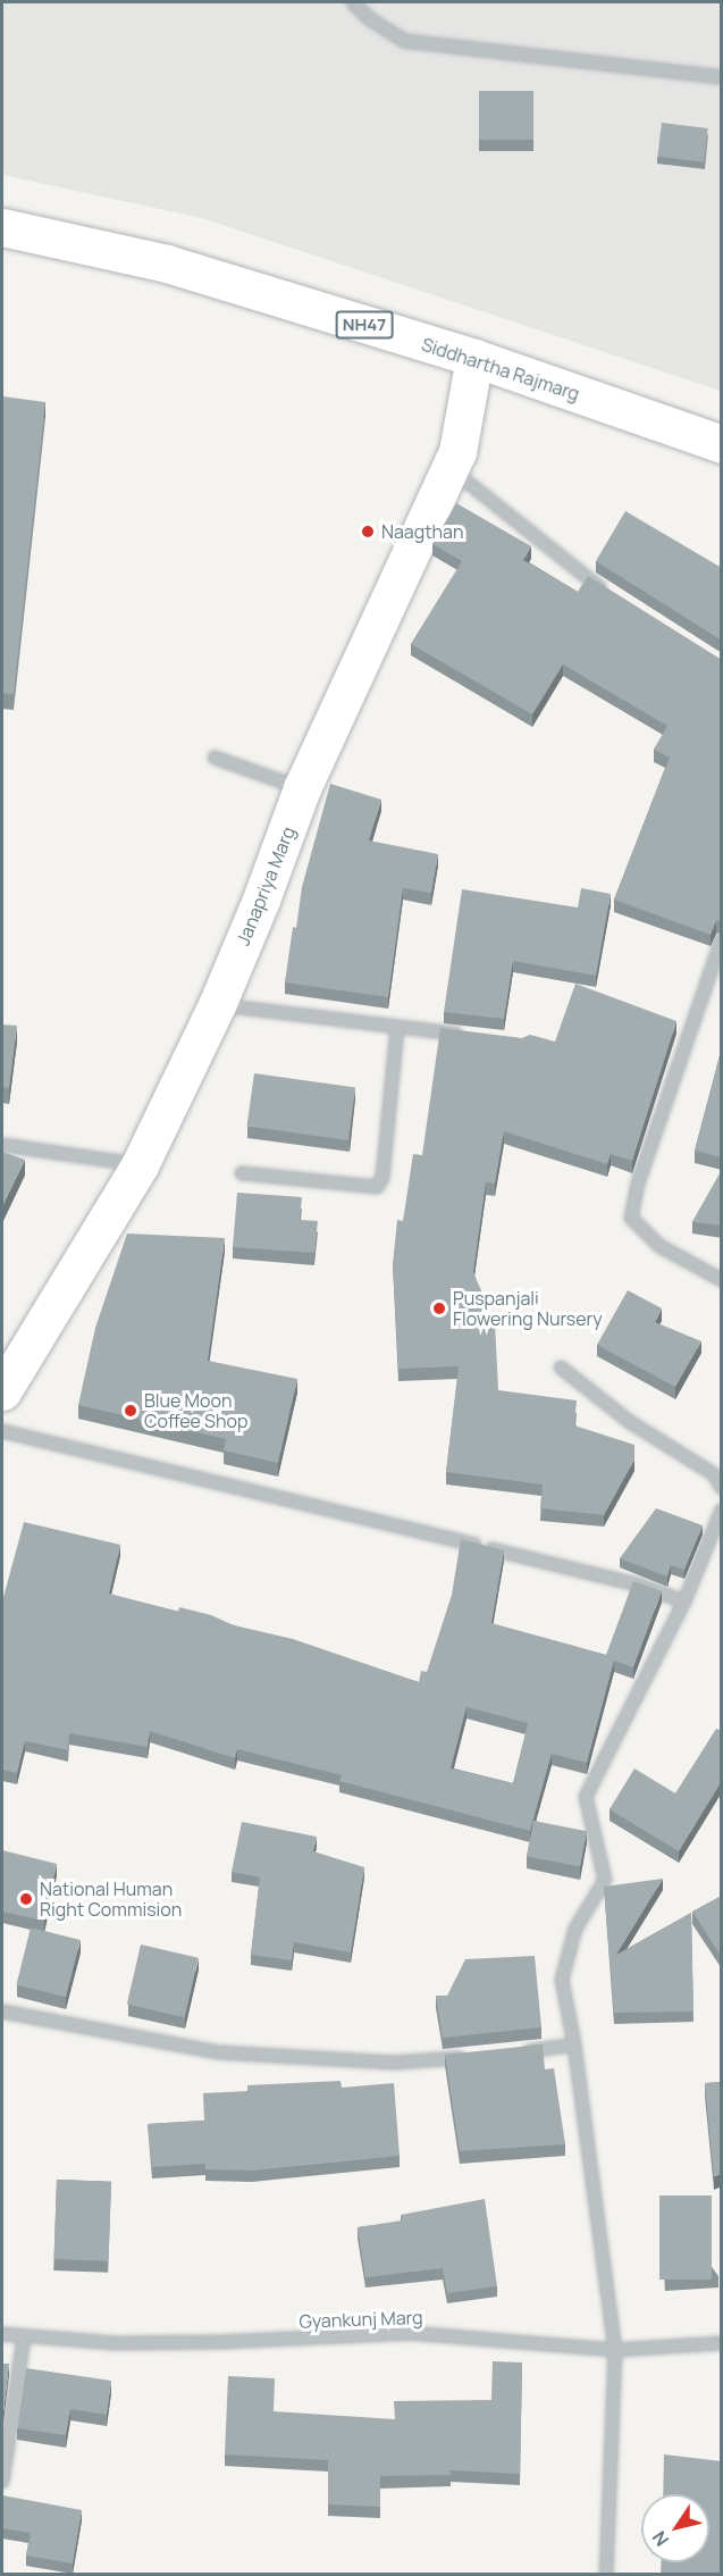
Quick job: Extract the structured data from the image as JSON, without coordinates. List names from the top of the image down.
{
  "streets": {
    "main road": ["NH47", "Siddhartha Rajmarg", "Janapriya Marg"],
    "street": ["Gyankunj Marg"]
  },
  "crossings": [
    ["Siddhartha Rajmarg", "Janapriya Marg"]
  ],
  "places": [
    "Naagthan",
    "Puspanjali Flowering Nursery",
    "Blue Moon Coffee Shop",
    "National Human Right Commision"
  ],
  "north": "bottom left"
}
